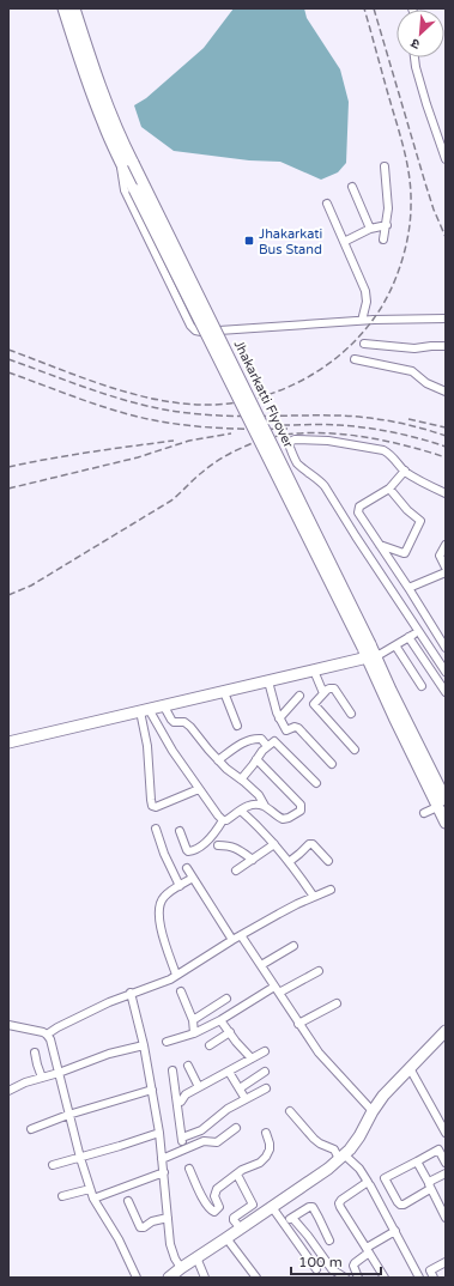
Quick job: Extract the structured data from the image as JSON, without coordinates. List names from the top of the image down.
{
  "streets": {
    "main road": ["Jhakarkatti Flyover"]
  },
  "places": {
    "transit": ["Jhakarkati Bus Stand"]
  },
  "scale_bar": "100 m",
  "north": "bottom left"
}
